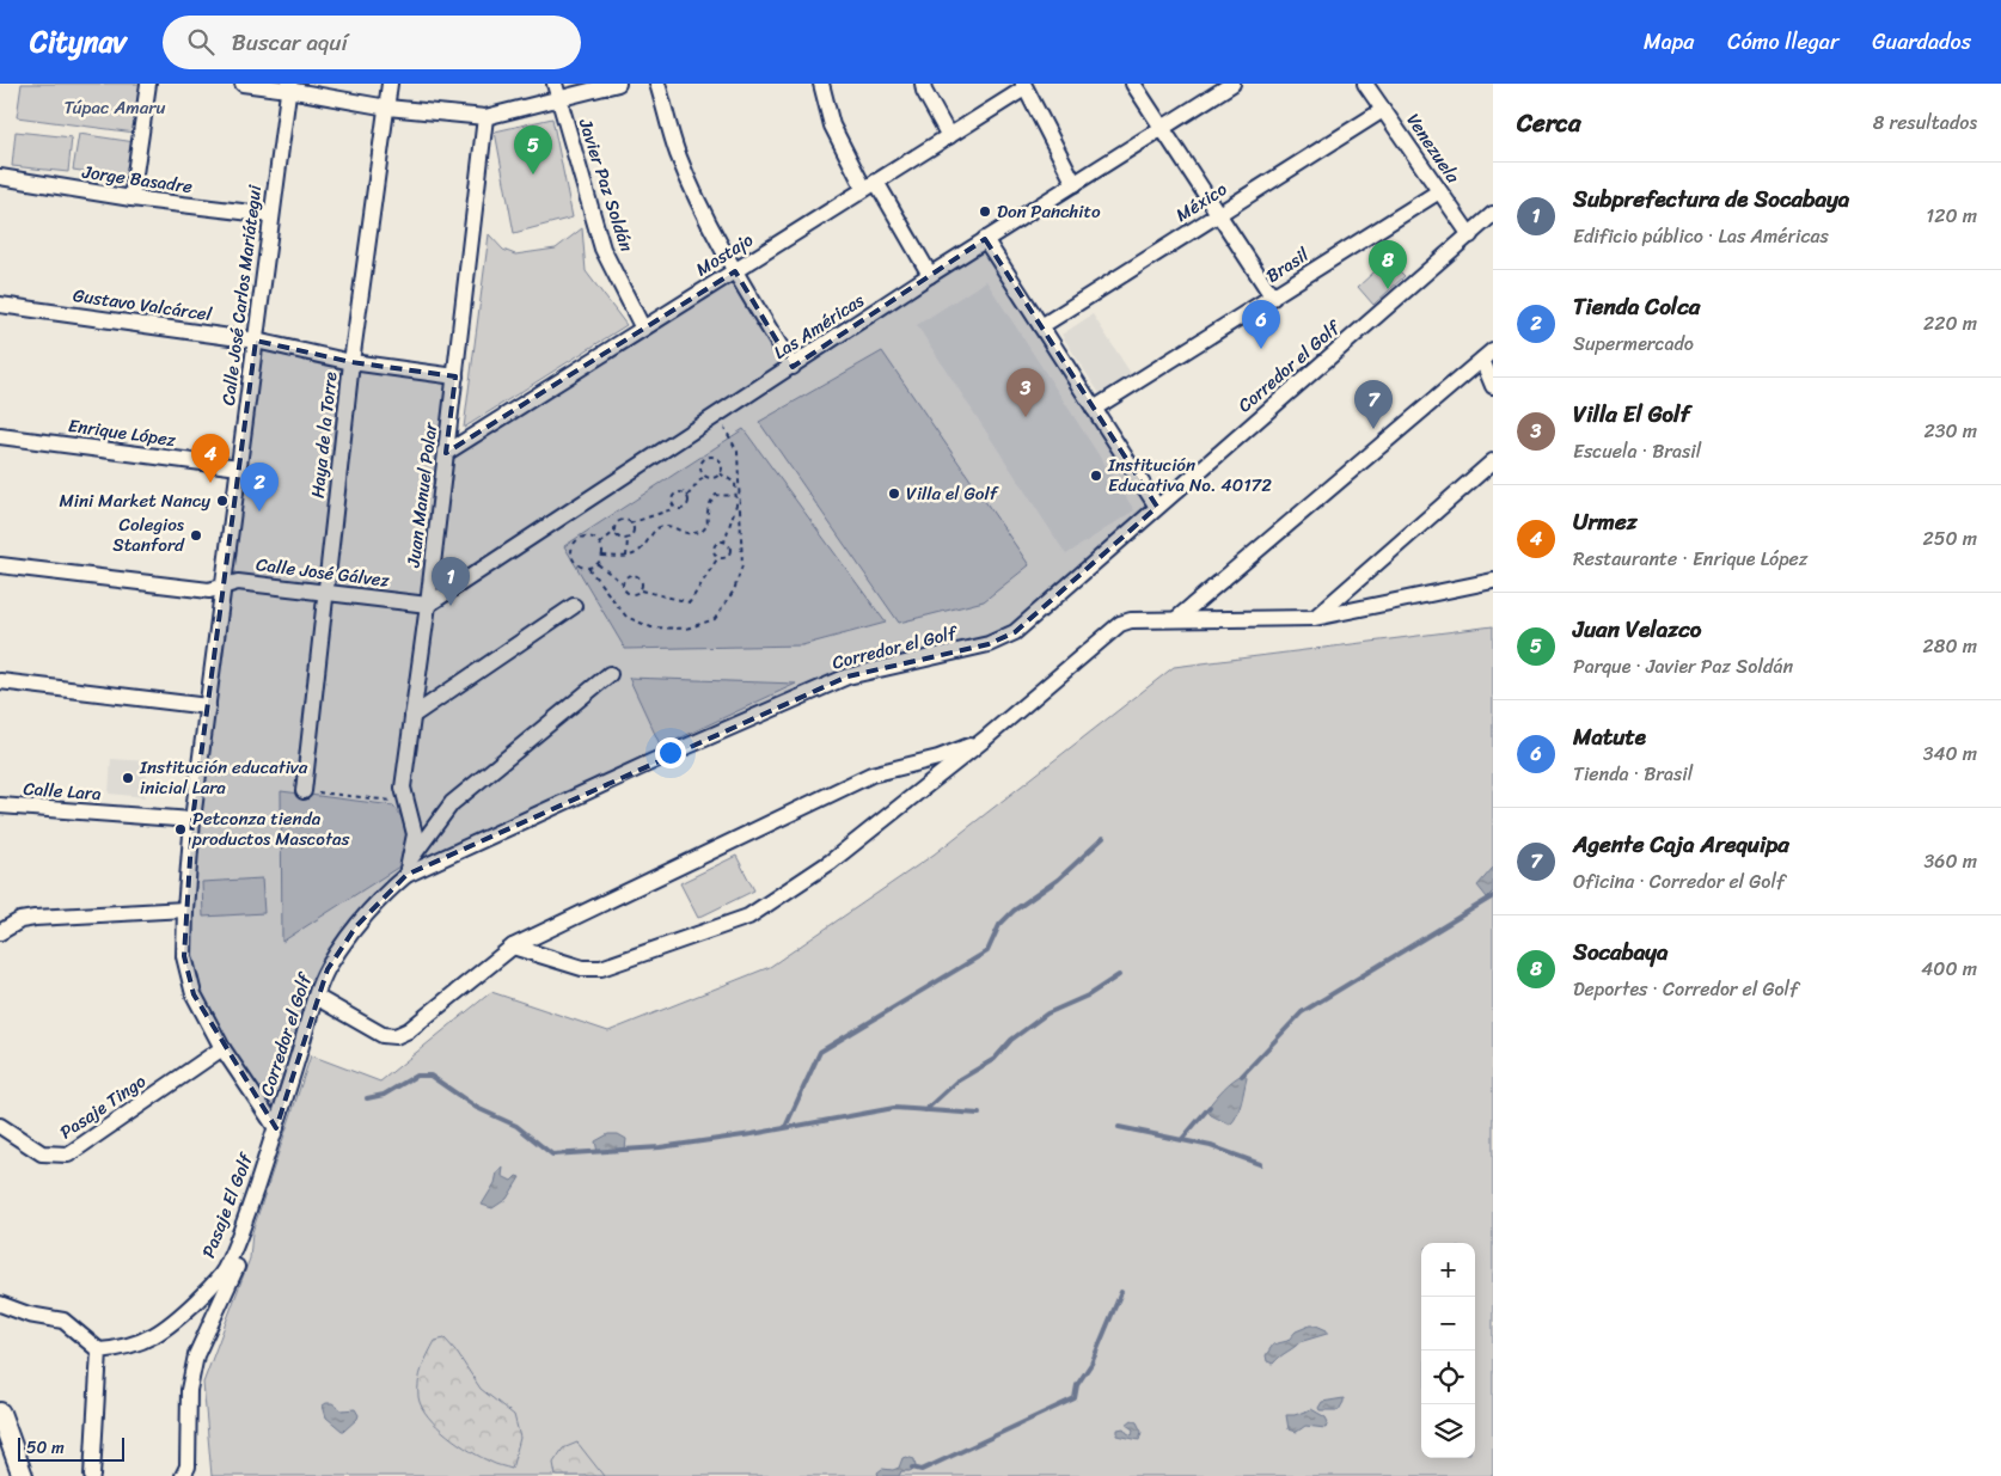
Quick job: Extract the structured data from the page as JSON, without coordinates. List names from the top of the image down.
{
  "streets": {
    "street": [
      "Venezuela",
      "Jorge Basadre",
      "Javier Paz Soldán",
      "México",
      "Mostajo",
      "Brasil",
      "Calle José Carlos Mariátegui",
      "Gustavo Valcárcel",
      "Las Américas",
      "Corredor el Golf",
      "Enrique López",
      "Haya de la Torre",
      "Juan Manuel Polar",
      "Calle José Gálvez",
      "Calle Lara",
      "Pasaje Tingo",
      "Pasaje El Golf"
    ]
  },
  "crossings": [
    ["Venezuela", "México"],
    ["Venezuela", "Brasil"],
    ["Venezuela", "Corredor el Golf"],
    ["Jorge Basadre", "Calle José Carlos Mariátegui"],
    ["Javier Paz Soldán", "Mostajo"],
    ["Mostajo", "Juan Manuel Polar"],
    ["Calle José Carlos Mariátegui", "Gustavo Valcárcel"],
    ["Calle José Carlos Mariátegui", "Corredor el Golf"],
    ["Calle José Carlos Mariátegui", "Enrique López"],
    ["Calle José Carlos Mariátegui", "Calle José Gálvez"],
    ["Calle José Carlos Mariátegui", "Calle Lara"],
    ["Calle José Carlos Mariátegui", "Pasaje Tingo"],
    ["Calle José Carlos Mariátegui", "Pasaje El Golf"],
    ["Gustavo Valcárcel", "Haya de la Torre"],
    ["Gustavo Valcárcel", "Juan Manuel Polar"],
    ["Las Américas", "Juan Manuel Polar"],
    ["Las Américas", "Calle José Gálvez"],
    ["Corredor el Golf", "Juan Manuel Polar"],
    ["Corredor el Golf", "Pasaje El Golf"],
    ["Haya de la Torre", "Calle José Gálvez"],
    ["Juan Manuel Polar", "Calle José Gálvez"]
  ],
  "parks": ["Túpac Amaru"],
  "places": [
    "Don Panchito",
    "Institución Educativa No. 40172",
    "Villa el Golf",
    "Mini Market Nancy",
    "Colegios Stanford",
    "Institución educativa inicial Lara",
    "Petconza tienda productos Mascotas"
  ],
  "scale_bar": "50 m",
  "page": {
    "header": "Citynav",
    "search": "Buscar aquí",
    "nav": ["Mapa", "Cómo llegar", "Guardados"],
    "heading": ["Cerca", "8 resultados"],
    "pins": [
      "5",
      "8",
      "6",
      "3",
      "7",
      "4",
      "2",
      "1"
    ],
    "list": [
      {
        "mark": "1",
        "name": "Subprefectura de Socabaya",
        "note": "Edificio público · Las Américas",
        "value": "120 m"
      },
      {
        "mark": "2",
        "name": "Tienda Colca",
        "note": "Supermercado",
        "value": "220 m"
      },
      {
        "mark": "3",
        "name": "Villa El Golf",
        "note": "Escuela · Brasil",
        "value": "230 m"
      },
      {
        "mark": "4",
        "name": "Urmez",
        "note": "Restaurante · Enrique López",
        "value": "250 m"
      },
      {
        "mark": "5",
        "name": "Juan Velazco",
        "note": "Parque · Javier Paz Soldán",
        "value": "280 m"
      },
      {
        "mark": "6",
        "name": "Matute",
        "note": "Tienda · Brasil",
        "value": "340 m"
      },
      {
        "mark": "7",
        "name": "Agente Caja Arequipa",
        "note": "Oficina · Corredor el Golf",
        "value": "360 m"
      },
      {
        "mark": "8",
        "name": "Socabaya",
        "note": "Deportes · Corredor el Golf",
        "value": "400 m"
      }
    ],
    "map_buttons": ["+", "−"],
    "scale": "50 m"
  }
}
